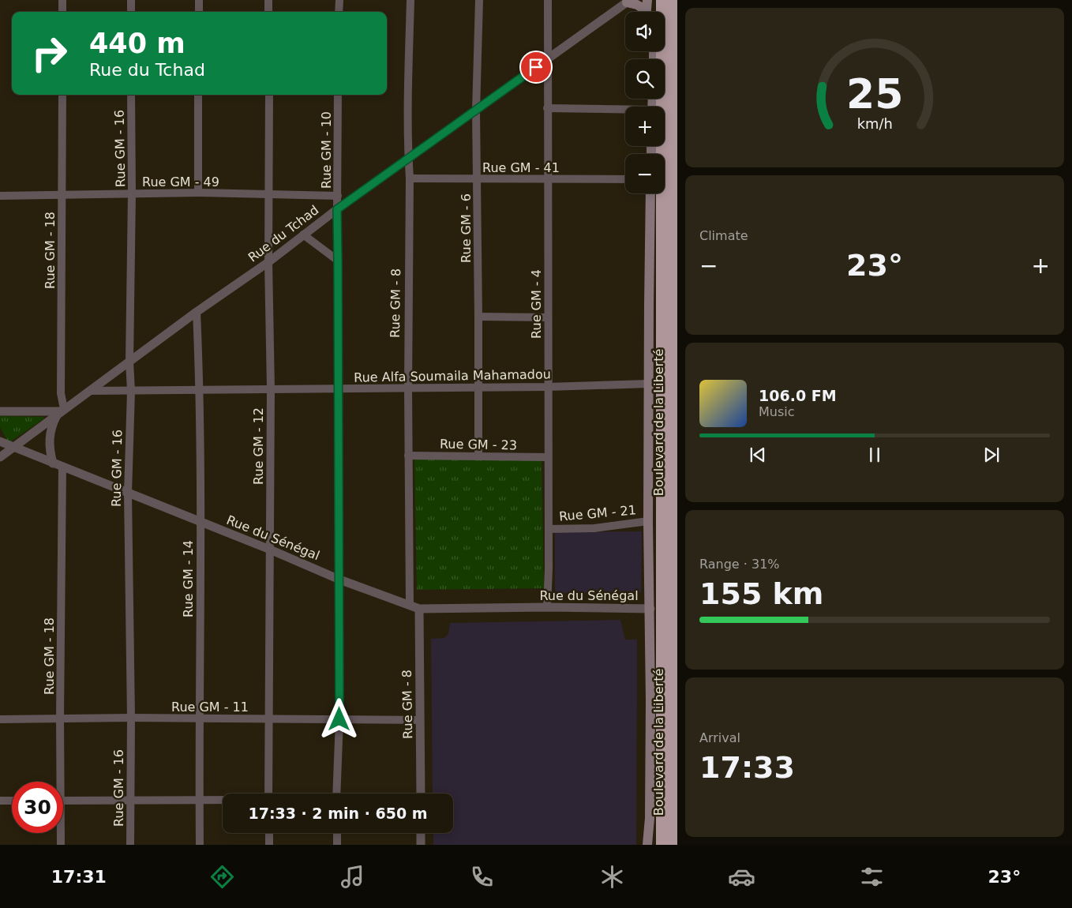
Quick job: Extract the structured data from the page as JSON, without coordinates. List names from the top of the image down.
{
  "streets": {
    "highway": ["Boulevard de la Liberté"],
    "street": [
      "Rue GM - 16",
      "Rue GM - 10",
      "Rue GM - 41",
      "Rue GM - 49",
      "Rue GM - 6",
      "Rue du Tchad",
      "Rue GM - 18",
      "Rue GM - 8",
      "Rue GM - 4",
      "Rue Alfa Soumaila Mahamadou",
      "Rue GM - 23",
      "Rue GM - 12",
      "Rue GM - 21",
      "Rue du Sénégal",
      "Rue GM - 14",
      "Rue GM - 11"
    ]
  },
  "crossings": [
    ["Rue GM - 16", "Rue GM - 49"],
    ["Rue GM - 16", "Rue du Tchad"],
    ["Rue GM - 16", "Rue Alfa Soumaila Mahamadou"],
    ["Rue GM - 16", "Rue du Sénégal"],
    ["Rue GM - 16", "Rue GM - 11"],
    ["Rue GM - 10", "Rue GM - 49"],
    ["Rue GM - 10", "Rue du Tchad"],
    ["Rue GM - 10", "Rue Alfa Soumaila Mahamadou"],
    ["Rue GM - 10", "Rue du Sénégal"],
    ["Rue GM - 10", "Rue GM - 11"],
    ["Rue GM - 41", "Rue GM - 6"],
    ["Rue GM - 41", "Rue GM - 8"],
    ["Rue GM - 41", "Rue GM - 4"],
    ["Rue GM - 49", "Rue GM - 18"],
    ["Rue GM - 49", "Rue GM - 12"],
    ["Rue GM - 6", "Rue du Tchad"],
    ["Rue GM - 6", "Rue Alfa Soumaila Mahamadou"],
    ["Rue GM - 6", "Rue GM - 23"],
    ["Rue du Tchad", "Rue GM - 18"],
    ["Rue du Tchad", "Rue GM - 8"],
    ["Rue du Tchad", "Rue GM - 4"],
    ["Rue du Tchad", "Rue Alfa Soumaila Mahamadou"],
    ["Rue du Tchad", "Rue GM - 12"],
    ["Rue du Tchad", "Rue du Sénégal"],
    ["Rue du Tchad", "Rue GM - 14"],
    ["Rue GM - 18", "Rue du Sénégal"],
    ["Rue GM - 18", "Rue GM - 11"],
    ["Rue GM - 8", "Rue Alfa Soumaila Mahamadou"],
    ["Rue GM - 8", "Rue GM - 23"],
    ["Rue GM - 8", "Rue du Sénégal"],
    ["Rue GM - 8", "Rue GM - 11"],
    ["Rue GM - 4", "Rue Alfa Soumaila Mahamadou"],
    ["Rue GM - 4", "Rue GM - 23"],
    ["Rue GM - 4", "Rue GM - 21"],
    ["Rue GM - 4", "Rue du Sénégal"],
    ["Rue Alfa Soumaila Mahamadou", "Boulevard de la Liberté"],
    ["Rue Alfa Soumaila Mahamadou", "Rue GM - 12"],
    ["Rue Alfa Soumaila Mahamadou", "Rue GM - 14"],
    ["Boulevard de la Liberté", "Rue GM - 21"],
    ["Boulevard de la Liberté", "Rue du Sénégal"],
    ["Rue GM - 12", "Rue du Sénégal"],
    ["Rue GM - 12", "Rue GM - 11"],
    ["Rue du Sénégal", "Rue GM - 14"],
    ["Rue GM - 14", "Rue GM - 11"]
  ],
  "page": {
    "map_buttons": ["+", "−"],
    "turn": ["440 m", "Rue du Tchad"],
    "tile": [
      "Climate",
      ["Range · 31%", "155 km"],
      ["Arrival", "17:33"]
    ],
    "heat": ["−", "23°", "+"],
    "song": ["106.0 FM", "Music"],
    "limit": "30",
    "trip": "17:33 · 2 min · 650 m",
    "tabs": ["17:31", "23°"],
    "gauge": ["25", "km/h"]
  }
}
